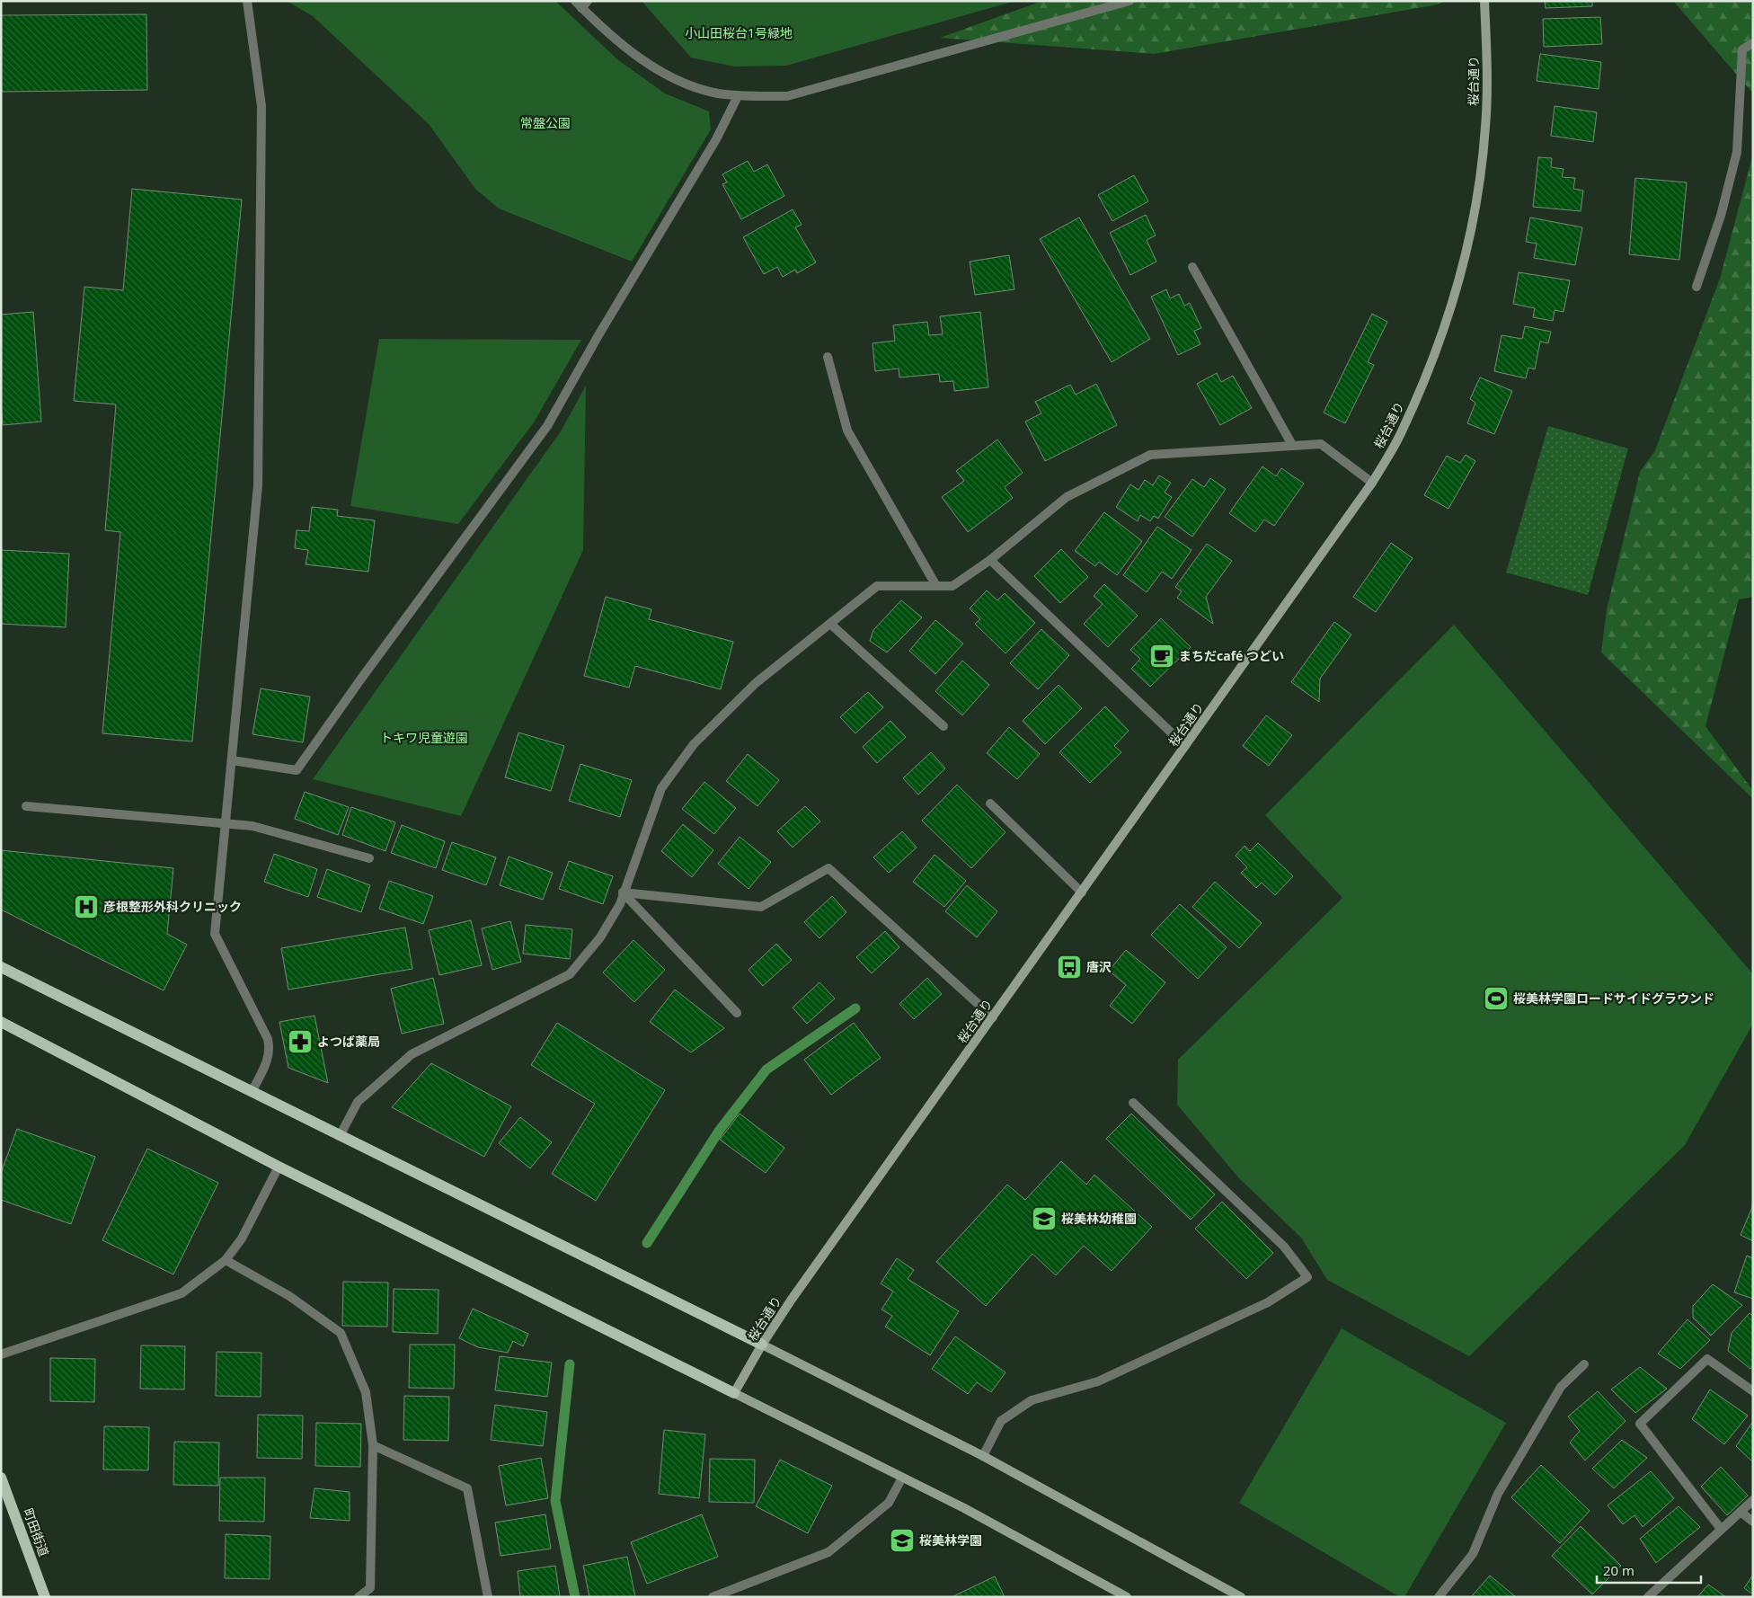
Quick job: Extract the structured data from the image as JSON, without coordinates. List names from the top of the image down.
{
  "streets": {
    "main road": ["町田街道"],
    "street": ["桜台通り"]
  },
  "parks": ["小山田桜台1号緑地", "常盤公園", "トキワ児童遊園"],
  "places": {
    "cafe": ["まちだcafé つどい"],
    "hospital": ["彦根整形外科クリニック"],
    "bus stop": ["唐沢"],
    "sports": ["桜美林学園ロードサイドグラウンド"],
    "pharmacy": ["よつば薬局"],
    "school or university": ["桜美林幼稚園", "桜美林学園"]
  },
  "scale_bar": "20 m"
}
